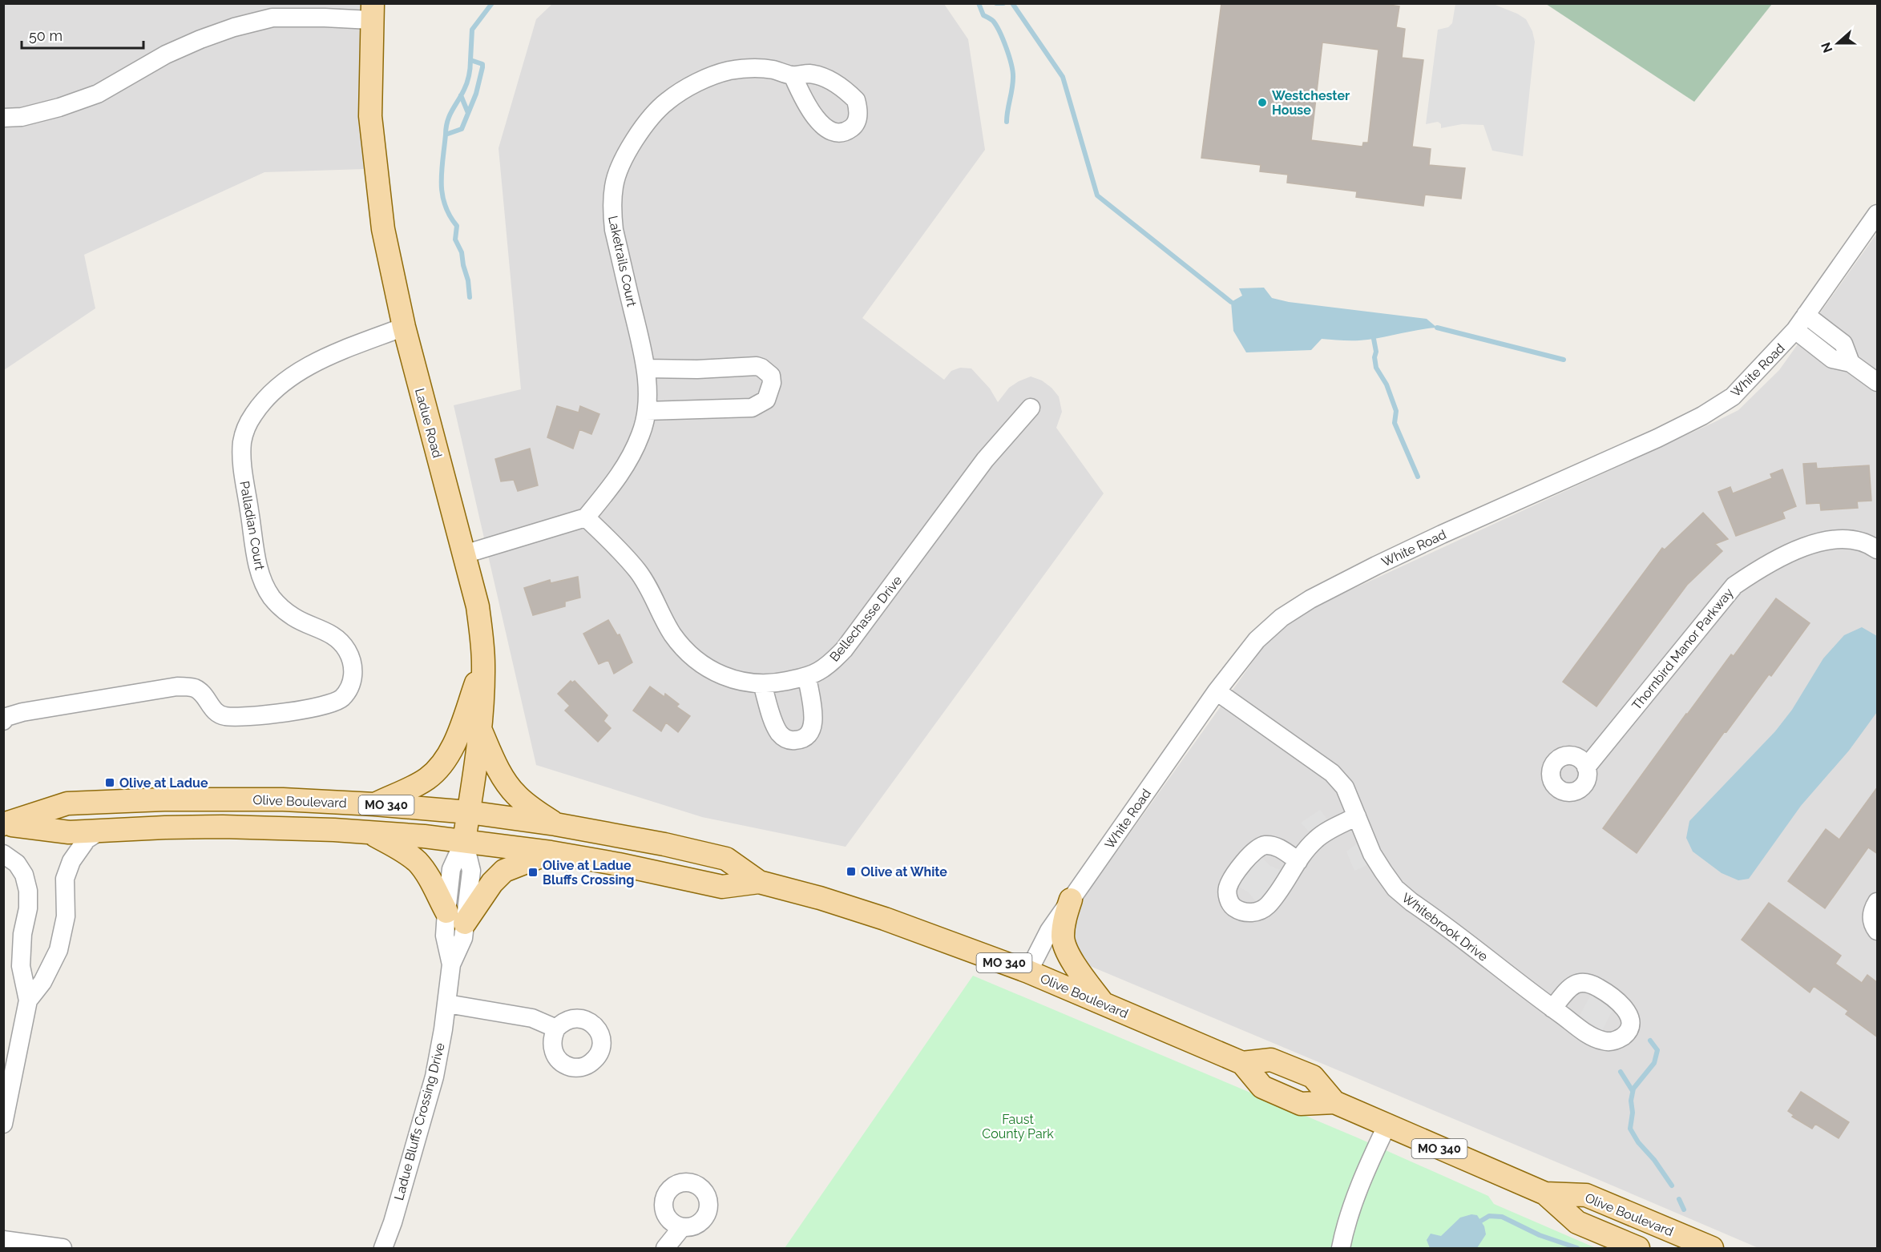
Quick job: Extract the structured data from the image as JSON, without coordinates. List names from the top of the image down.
{
  "streets": {
    "main road": ["Ladue Road", "Olive Boulevard", "MO 340"],
    "street": [
      "Laketrails Court",
      "White Road",
      "Palladian Court",
      "Bellechasse Drive",
      "Thornbird Manor Parkway",
      "Whitebrook Drive",
      "Ladue Bluffs Crossing Drive"
    ]
  },
  "crossings": [
    ["Laketrails Court", "Bellechasse Drive"],
    ["White Road", "Olive Boulevard"],
    ["White Road", "Whitebrook Drive"],
    ["Ladue Road", "Palladian Court"],
    ["Ladue Road", "Olive Boulevard"],
    ["Ladue Road", "Ladue Bluffs Crossing Drive"],
    ["Olive Boulevard", "Ladue Bluffs Crossing Drive"]
  ],
  "parks": ["Faust County Park"],
  "places": {
    "other": ["Westchester House"],
    "transit": ["Olive at Ladue", "Olive at White", "Olive at Ladue Bluffs Crossing"]
  },
  "scale_bar": "50 m",
  "north": "left"
}
